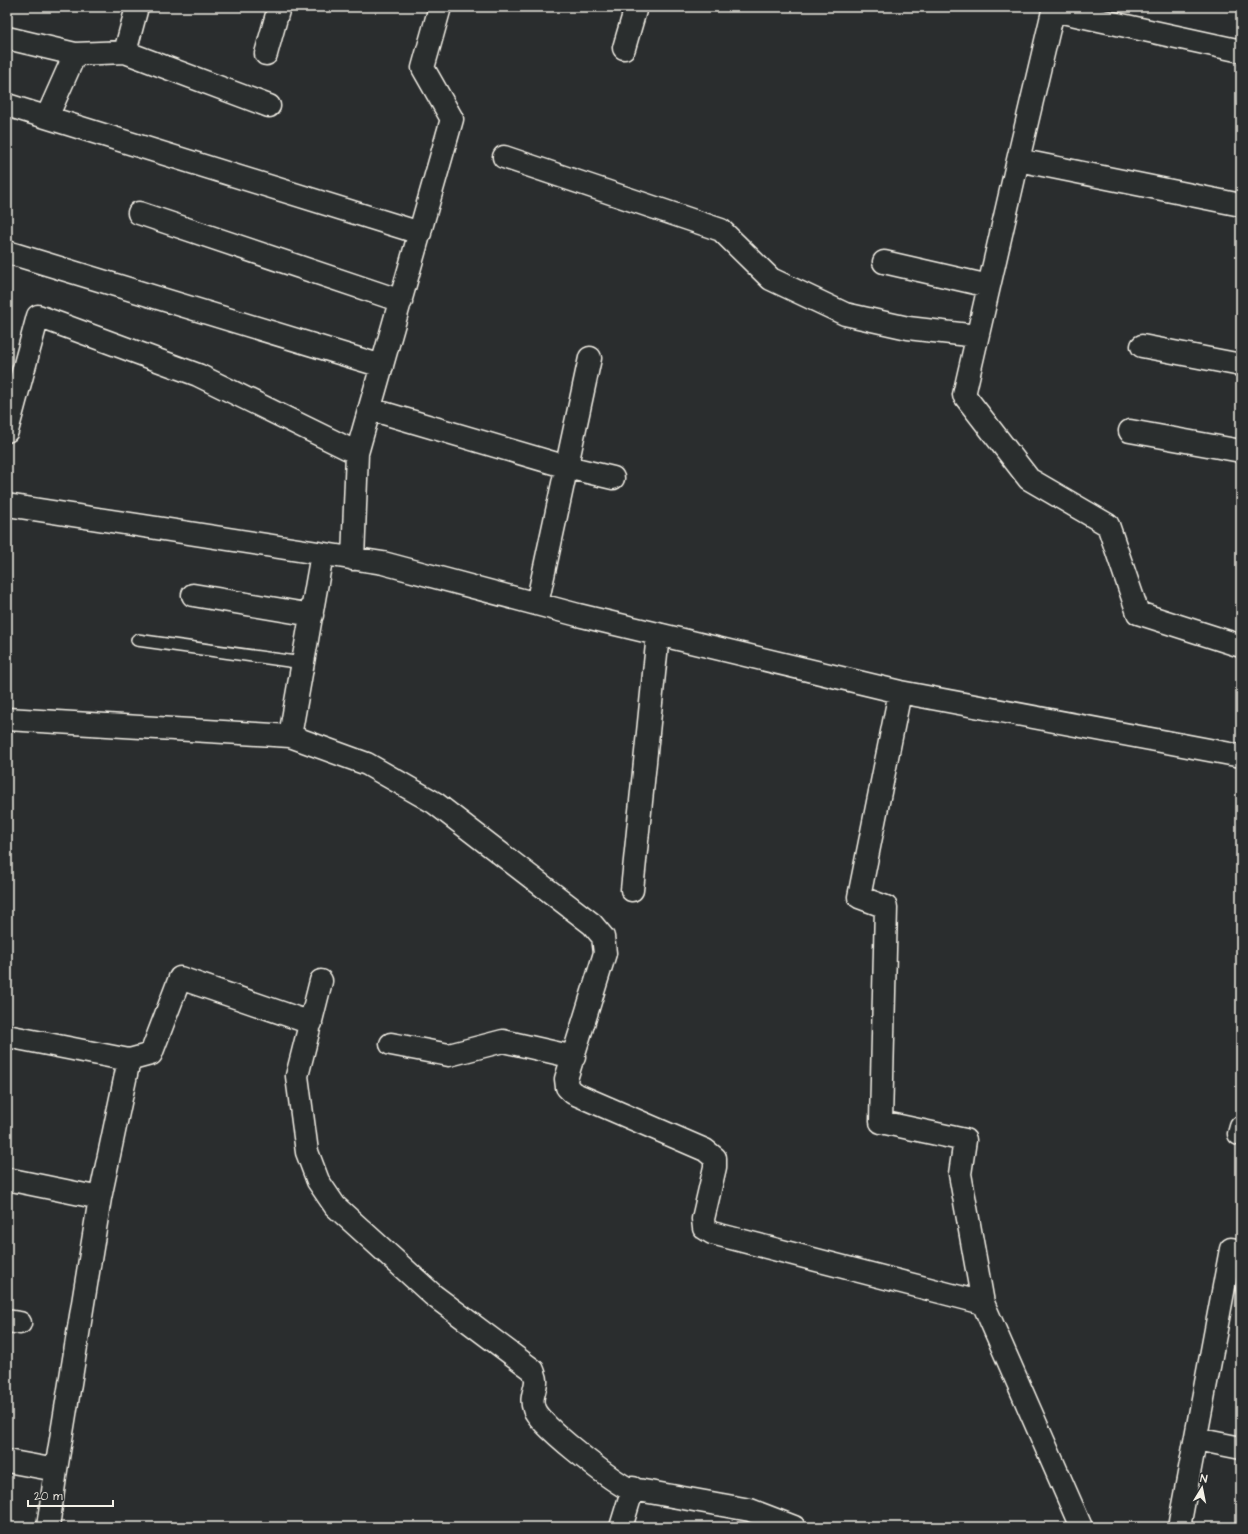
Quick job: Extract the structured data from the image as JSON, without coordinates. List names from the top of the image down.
{
  "scale_bar": "20 m",
  "north": "top"
}
